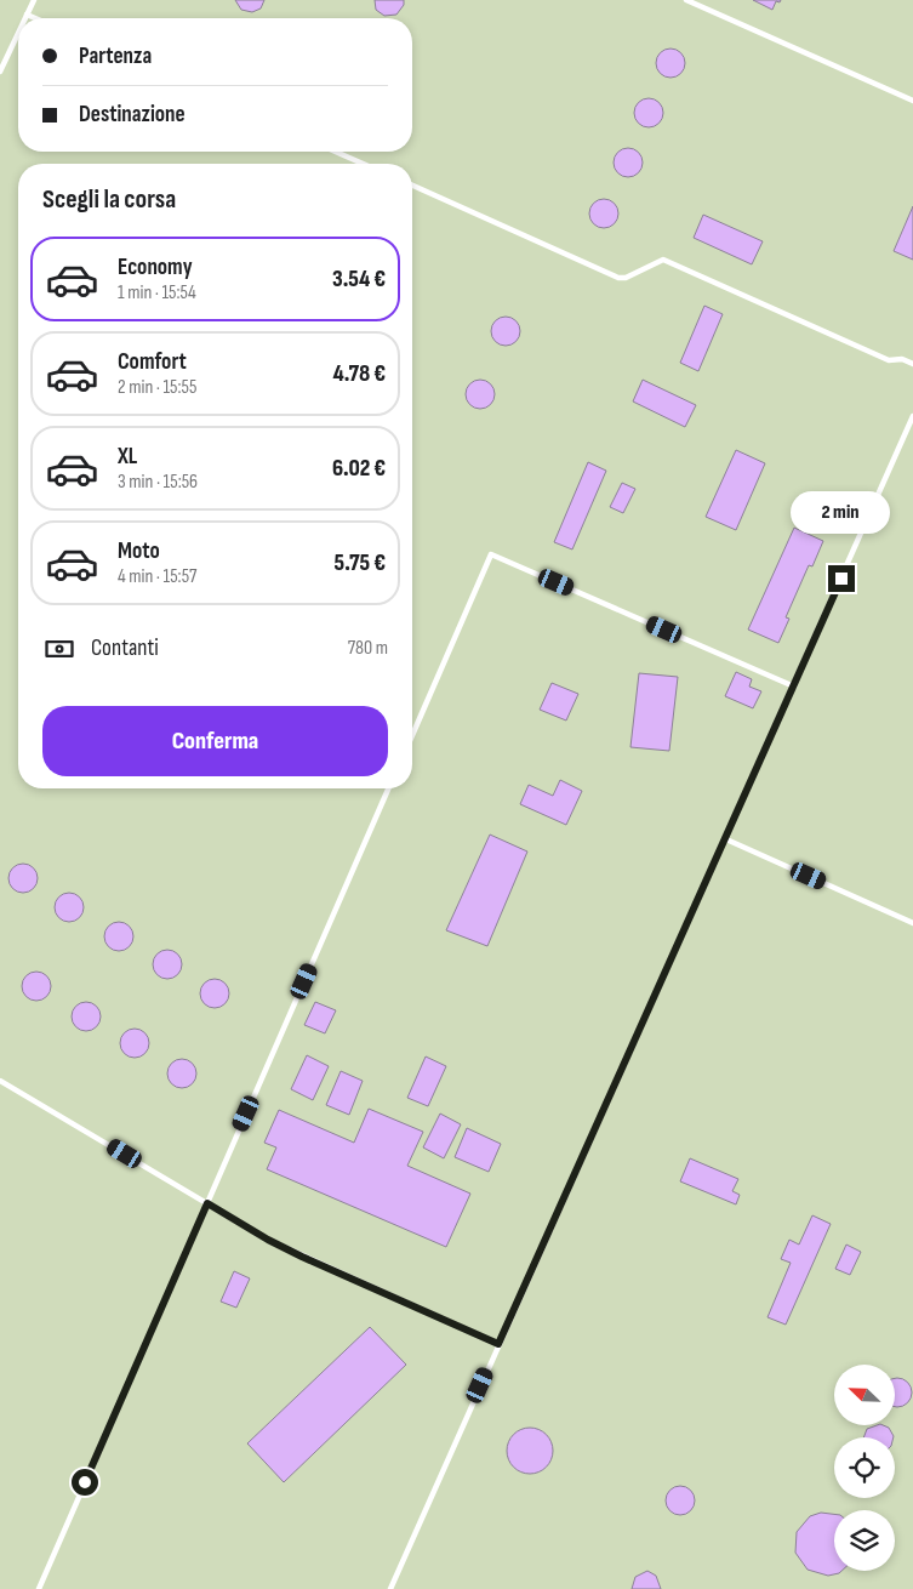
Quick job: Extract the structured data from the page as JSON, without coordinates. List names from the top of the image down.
{
  "north": "top left",
  "page": {
    "banner": ["Partenza", "Destinazione"],
    "heading": "Scegli la corsa",
    "list": [
      {
        "name": "Economy",
        "note": "1 min · 15:54",
        "value": "3.54 €"
      },
      {
        "name": "Comfort",
        "note": "2 min · 15:55",
        "value": "4.78 €"
      },
      {
        "name": "XL",
        "note": "3 min · 15:56",
        "value": "6.02 €"
      },
      {
        "name": "Moto",
        "note": "4 min · 15:57",
        "value": "5.75 €"
      }
    ],
    "bubble": "2 min",
    "pay": ["Contanti", "780 m"],
    "buttons": "Conferma"
  }
}
